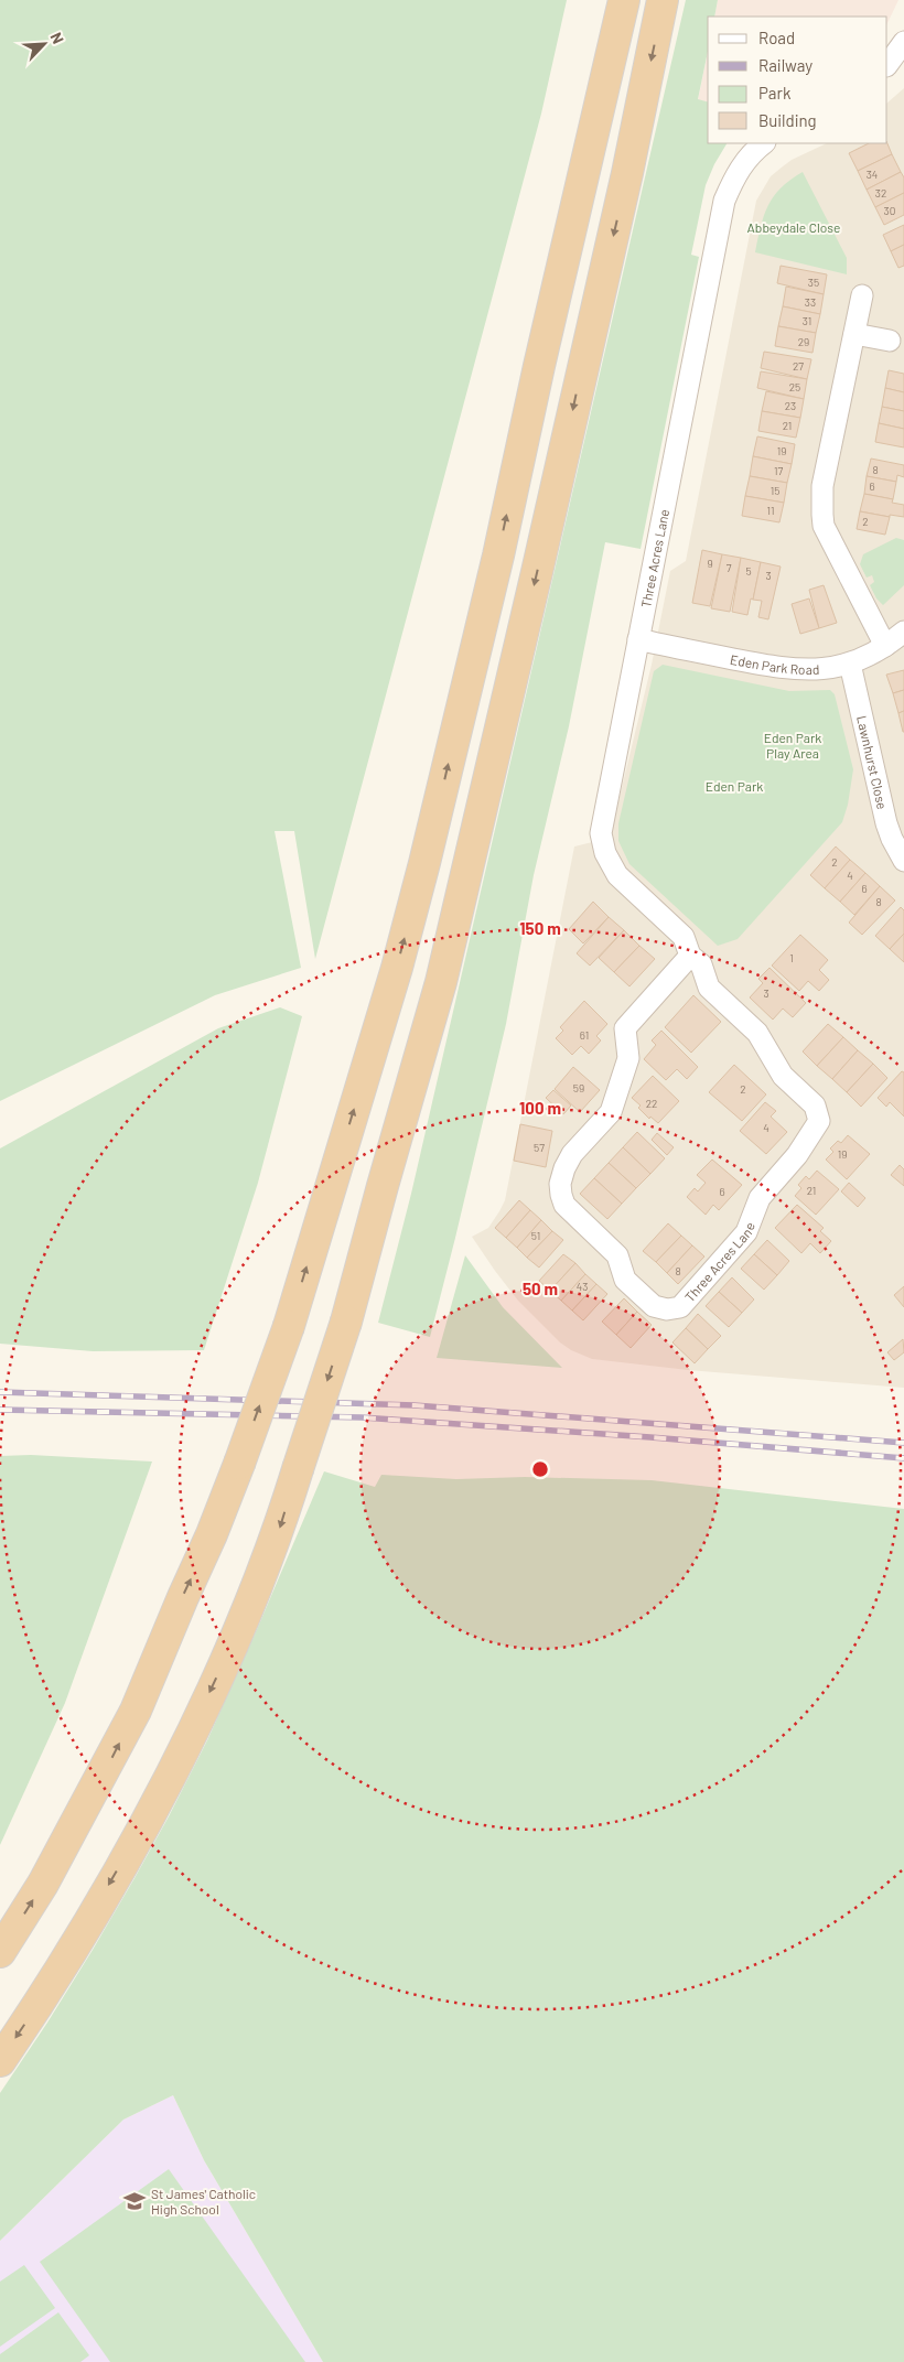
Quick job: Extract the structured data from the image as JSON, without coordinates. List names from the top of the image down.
{
  "streets": {
    "street": ["Three Acres Lane", "Eden Park Road", "Lawnhurst Close"]
  },
  "crossings": [
    ["Three Acres Lane", "Eden Park Road"],
    ["Eden Park Road", "Lawnhurst Close"]
  ],
  "parks": ["Abbeydale Close", "Eden Park Play Area", "Eden Park"],
  "places": {
    "school or university": ["St James' Catholic High School"]
  },
  "house_numbers": [
    "34",
    "32",
    "30",
    "35",
    "33",
    "31",
    "29",
    "27",
    "25",
    "23",
    "21",
    "19",
    "8",
    "17",
    "6",
    "15",
    "11",
    "2",
    "9",
    "7",
    "5",
    "3",
    "2",
    "4",
    "6",
    "8",
    "1",
    "3",
    "61",
    "59",
    "2",
    "22",
    "4",
    "57",
    "19",
    "21",
    "6",
    "51",
    "8",
    "43"
  ],
  "legend": [
    "Road",
    "Railway",
    "Park",
    "Building"
  ],
  "north": "top right",
  "rings": ["150 m", "100 m", "50 m"]
}
